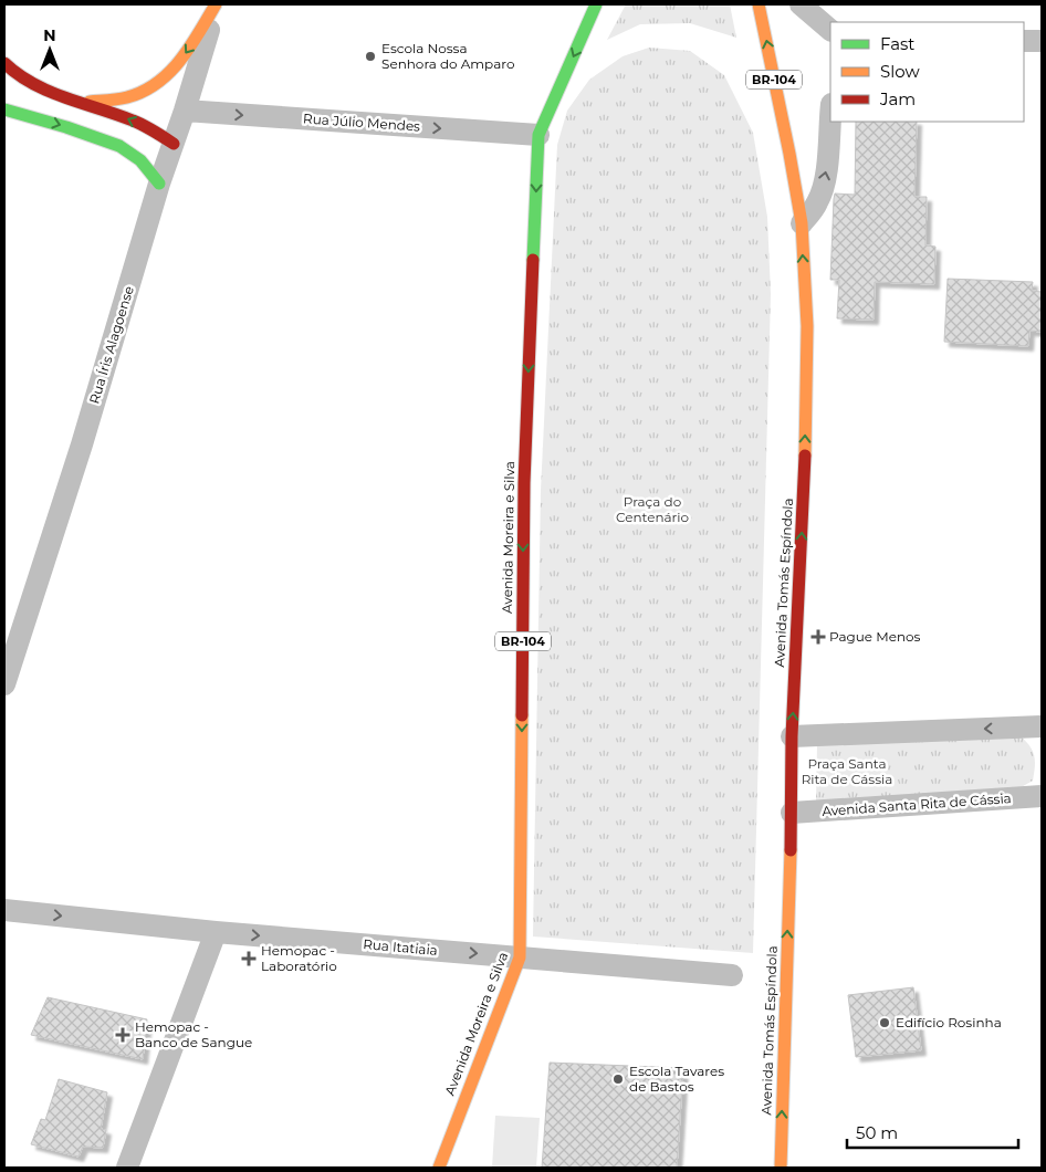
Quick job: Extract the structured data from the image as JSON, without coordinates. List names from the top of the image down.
{
  "streets": {
    "main road": ["BR-104", "Avenida Moreira e Silva", "Avenida Tomás Espíndola"],
    "street": [
      "Rua Júlio Mendes",
      "Rua Íris Alagoense",
      "Avenida Santa Rita de Cássia",
      "Rua Itatiaia"
    ]
  },
  "crossings": [
    ["Rua Júlio Mendes", "Rua Íris Alagoense"],
    ["Rua Júlio Mendes", "Avenida Moreira e Silva"],
    ["Avenida Moreira e Silva", "Rua Itatiaia"],
    ["Avenida Tomás Espíndola", "Avenida Santa Rita de Cássia"]
  ],
  "one_way": [
    "Rua Júlio Mendes",
    "Avenida Moreira e Silva",
    "Avenida Tomás Espíndola",
    "Rua Itatiaia"
  ],
  "parks": ["Praça do Centenário", "Praça Santa Rita de Cássia"],
  "places": {
    "other": ["Escola Nossa Senhora do Amparo", "Edifício Rosinha", "Escola Tavares de Bastos"],
    "health": ["Pague Menos", "Hemopac - Laboratório", "Hemopac - Banco de Sangue"]
  },
  "legend": ["Fast", "Slow", "Jam"],
  "scale_bar": "50 m",
  "north": "top"
}
